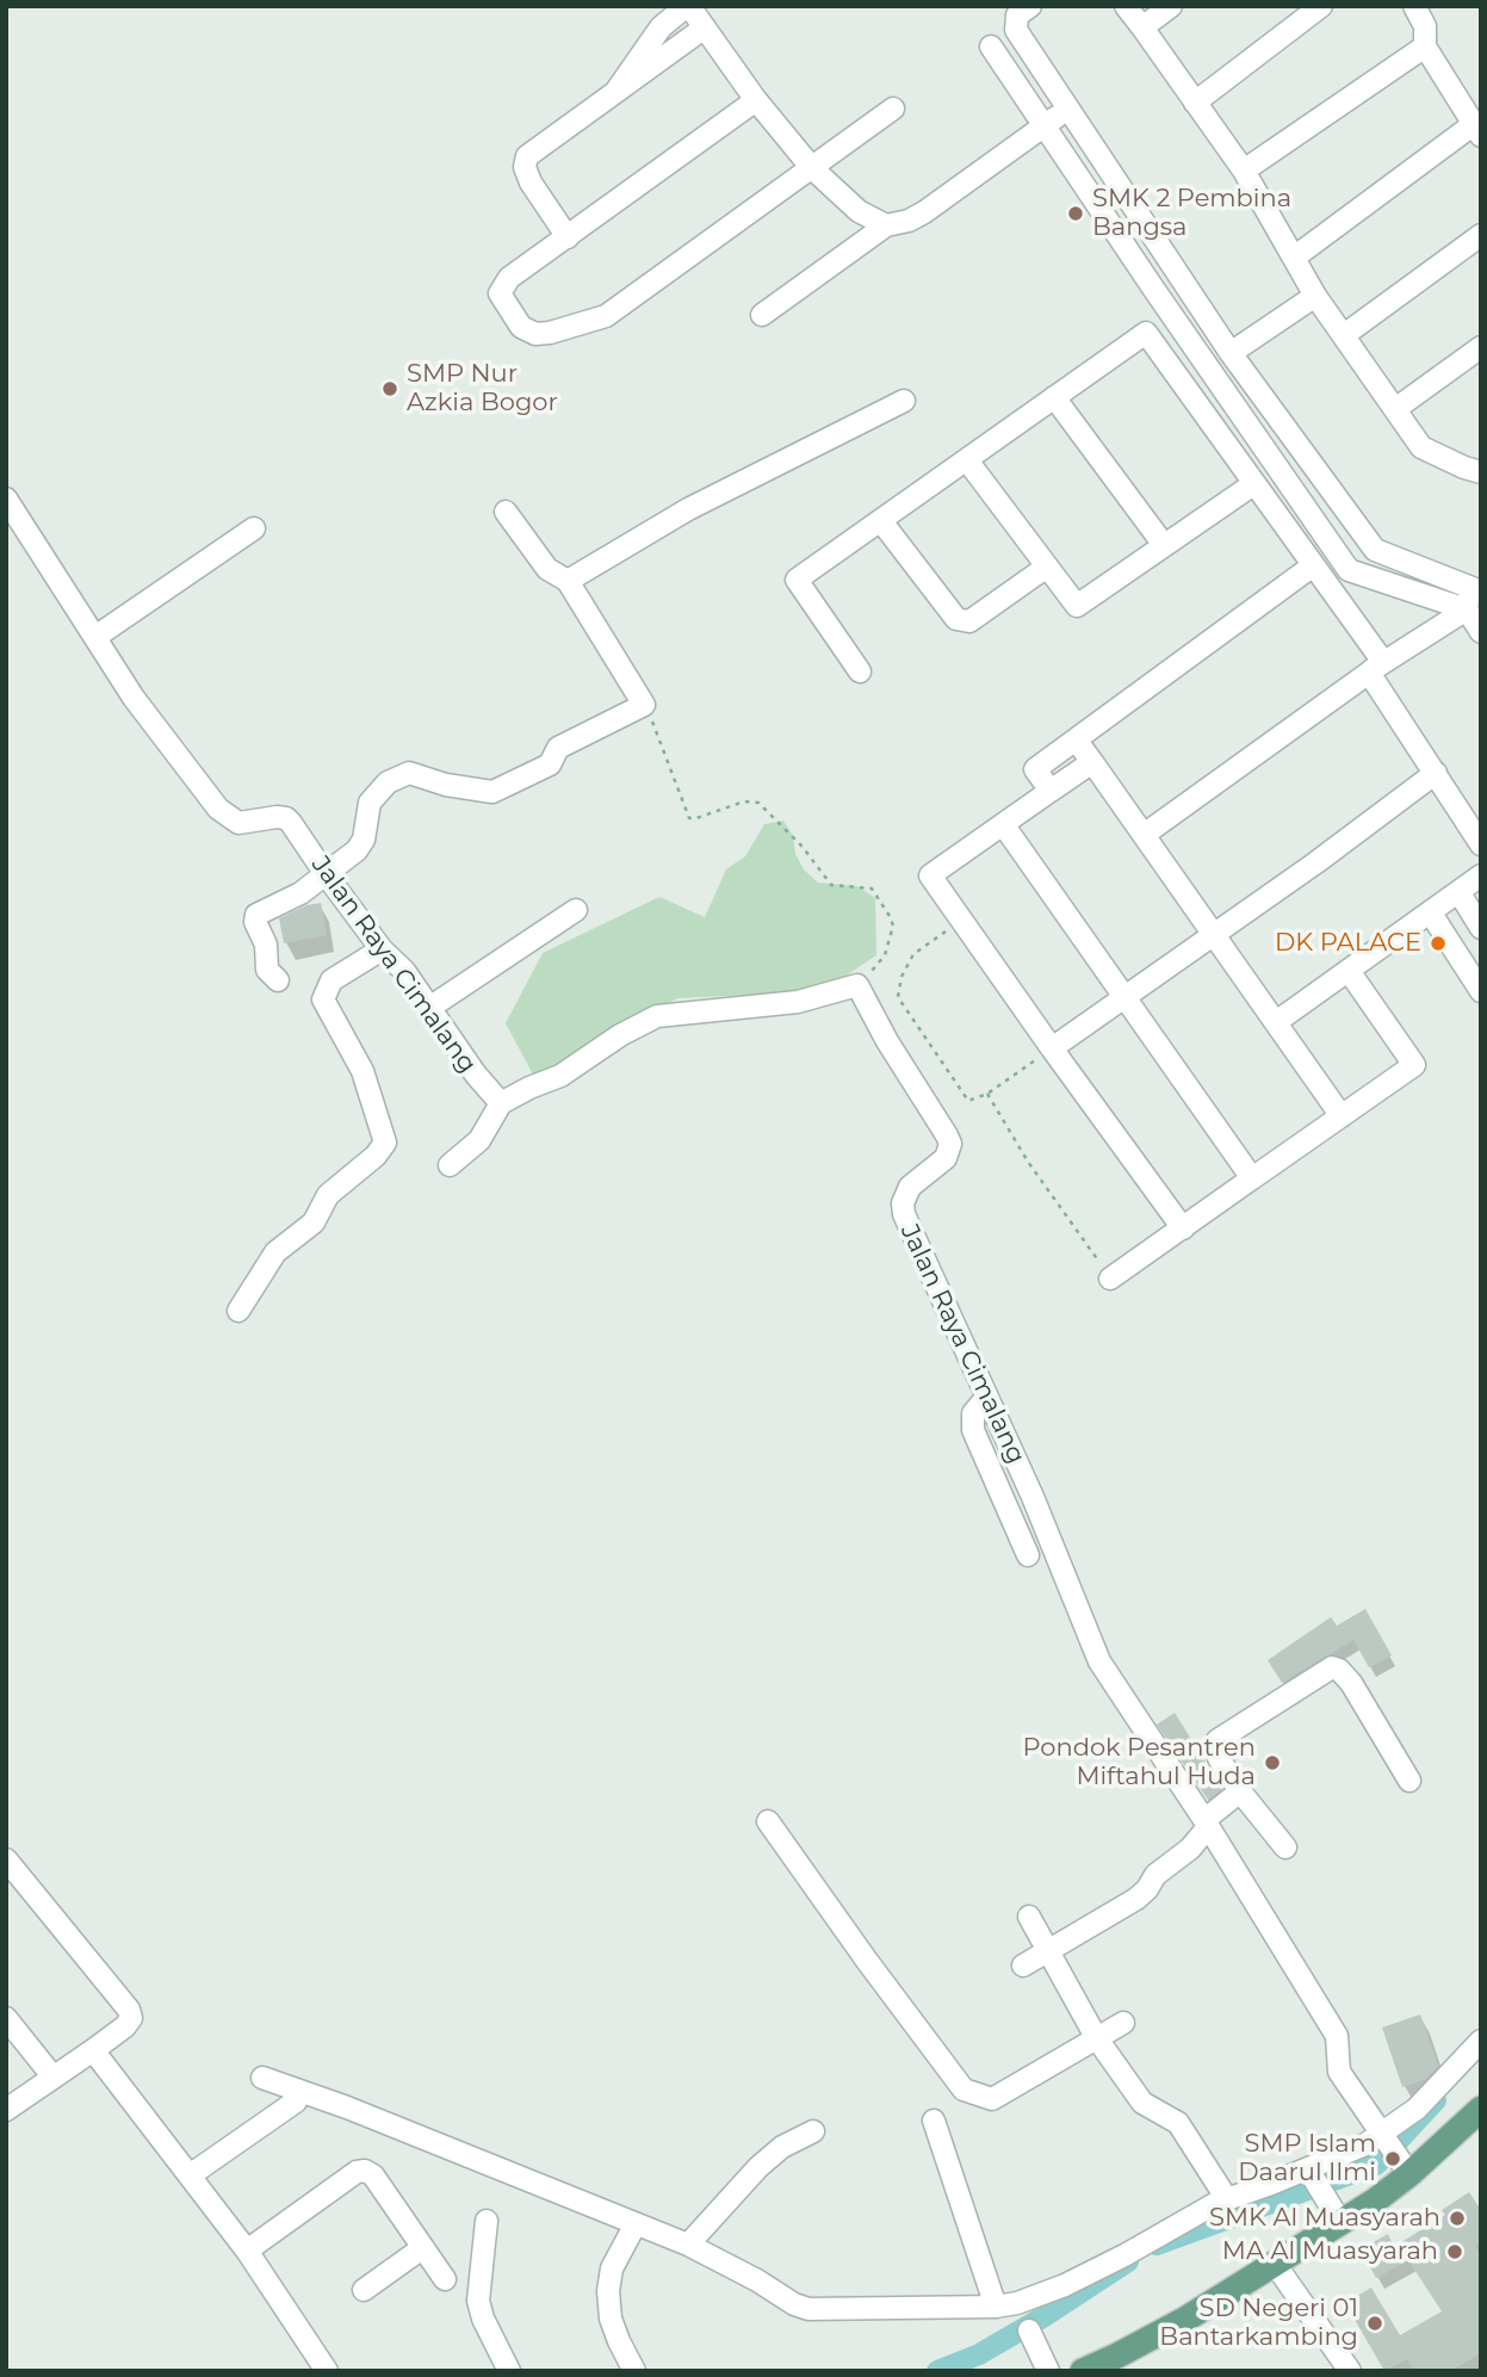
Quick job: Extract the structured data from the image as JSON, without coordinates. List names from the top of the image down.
{
  "streets": {
    "street": ["Jalan Raya Cimalang"]
  },
  "places": [
    "SMK 2 Pembina Bangsa",
    "SMP Nur Azkia Bogor",
    "DK PALACE",
    "Pondok Pesantren Miftahul Huda",
    "SMP Islam Daarul Ilmi",
    "SMK Al Muasyarah",
    "MA Al Muasyarah",
    "SD Negeri 01 Bantarkambing"
  ]
}
